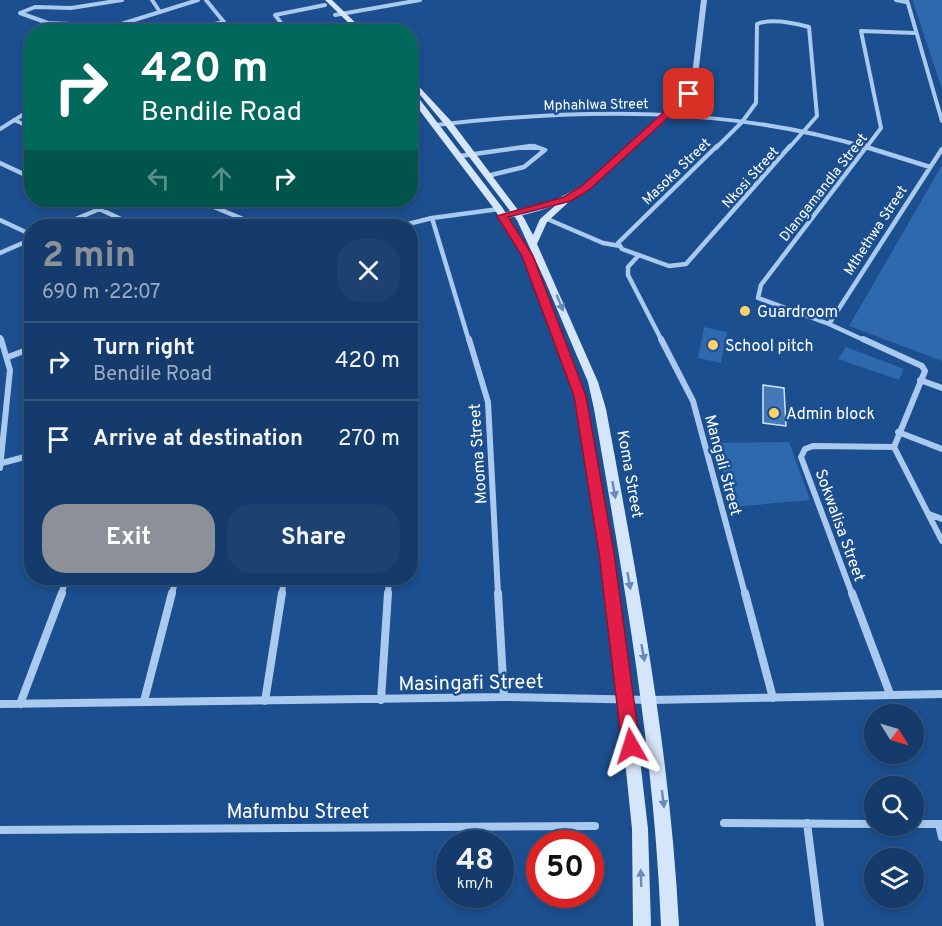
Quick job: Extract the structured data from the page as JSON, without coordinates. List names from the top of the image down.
{
  "streets": {
    "main road": ["Koma Street"],
    "street": [
      "Mphahlwa Street",
      "Masoka Street",
      "Nkosi Street",
      "Dlangamandla Street",
      "Mthethwa Street",
      "Mooma Street",
      "Mangali Street",
      "Sokwalisa Street",
      "Masingafi Street",
      "Mafumbu Street"
    ]
  },
  "crossings": [
    ["Mphahlwa Street", "Masoka Street"],
    ["Mphahlwa Street", "Nkosi Street"],
    ["Mphahlwa Street", "Dlangamandla Street"],
    ["Mphahlwa Street", "Mthethwa Street"],
    ["Mphahlwa Street", "Koma Street"],
    ["Masoka Street", "Nkosi Street"],
    ["Nkosi Street", "Mangali Street"],
    ["Dlangamandla Street", "Mthethwa Street"],
    ["Mooma Street", "Masingafi Street"],
    ["Mangali Street", "Masingafi Street"],
    ["Koma Street", "Masingafi Street"],
    ["Sokwalisa Street", "Masingafi Street"]
  ],
  "places": ["Guardroom", "School pitch", "Admin block"],
  "north": "bottom right",
  "page": {
    "turn": ["420 m", "Bendile Road"],
    "heading": ["2 min", "690 m · 22:07"],
    "list": [
      {
        "name": "Turn right",
        "note": "Bendile Road",
        "value": "420 m"
      },
      {
        "name": "Arrive at destination",
        "value": "270 m"
      }
    ],
    "buttons": ["Exit", "Share"],
    "speed": "48 km/h",
    "limit": "50"
  }
}
